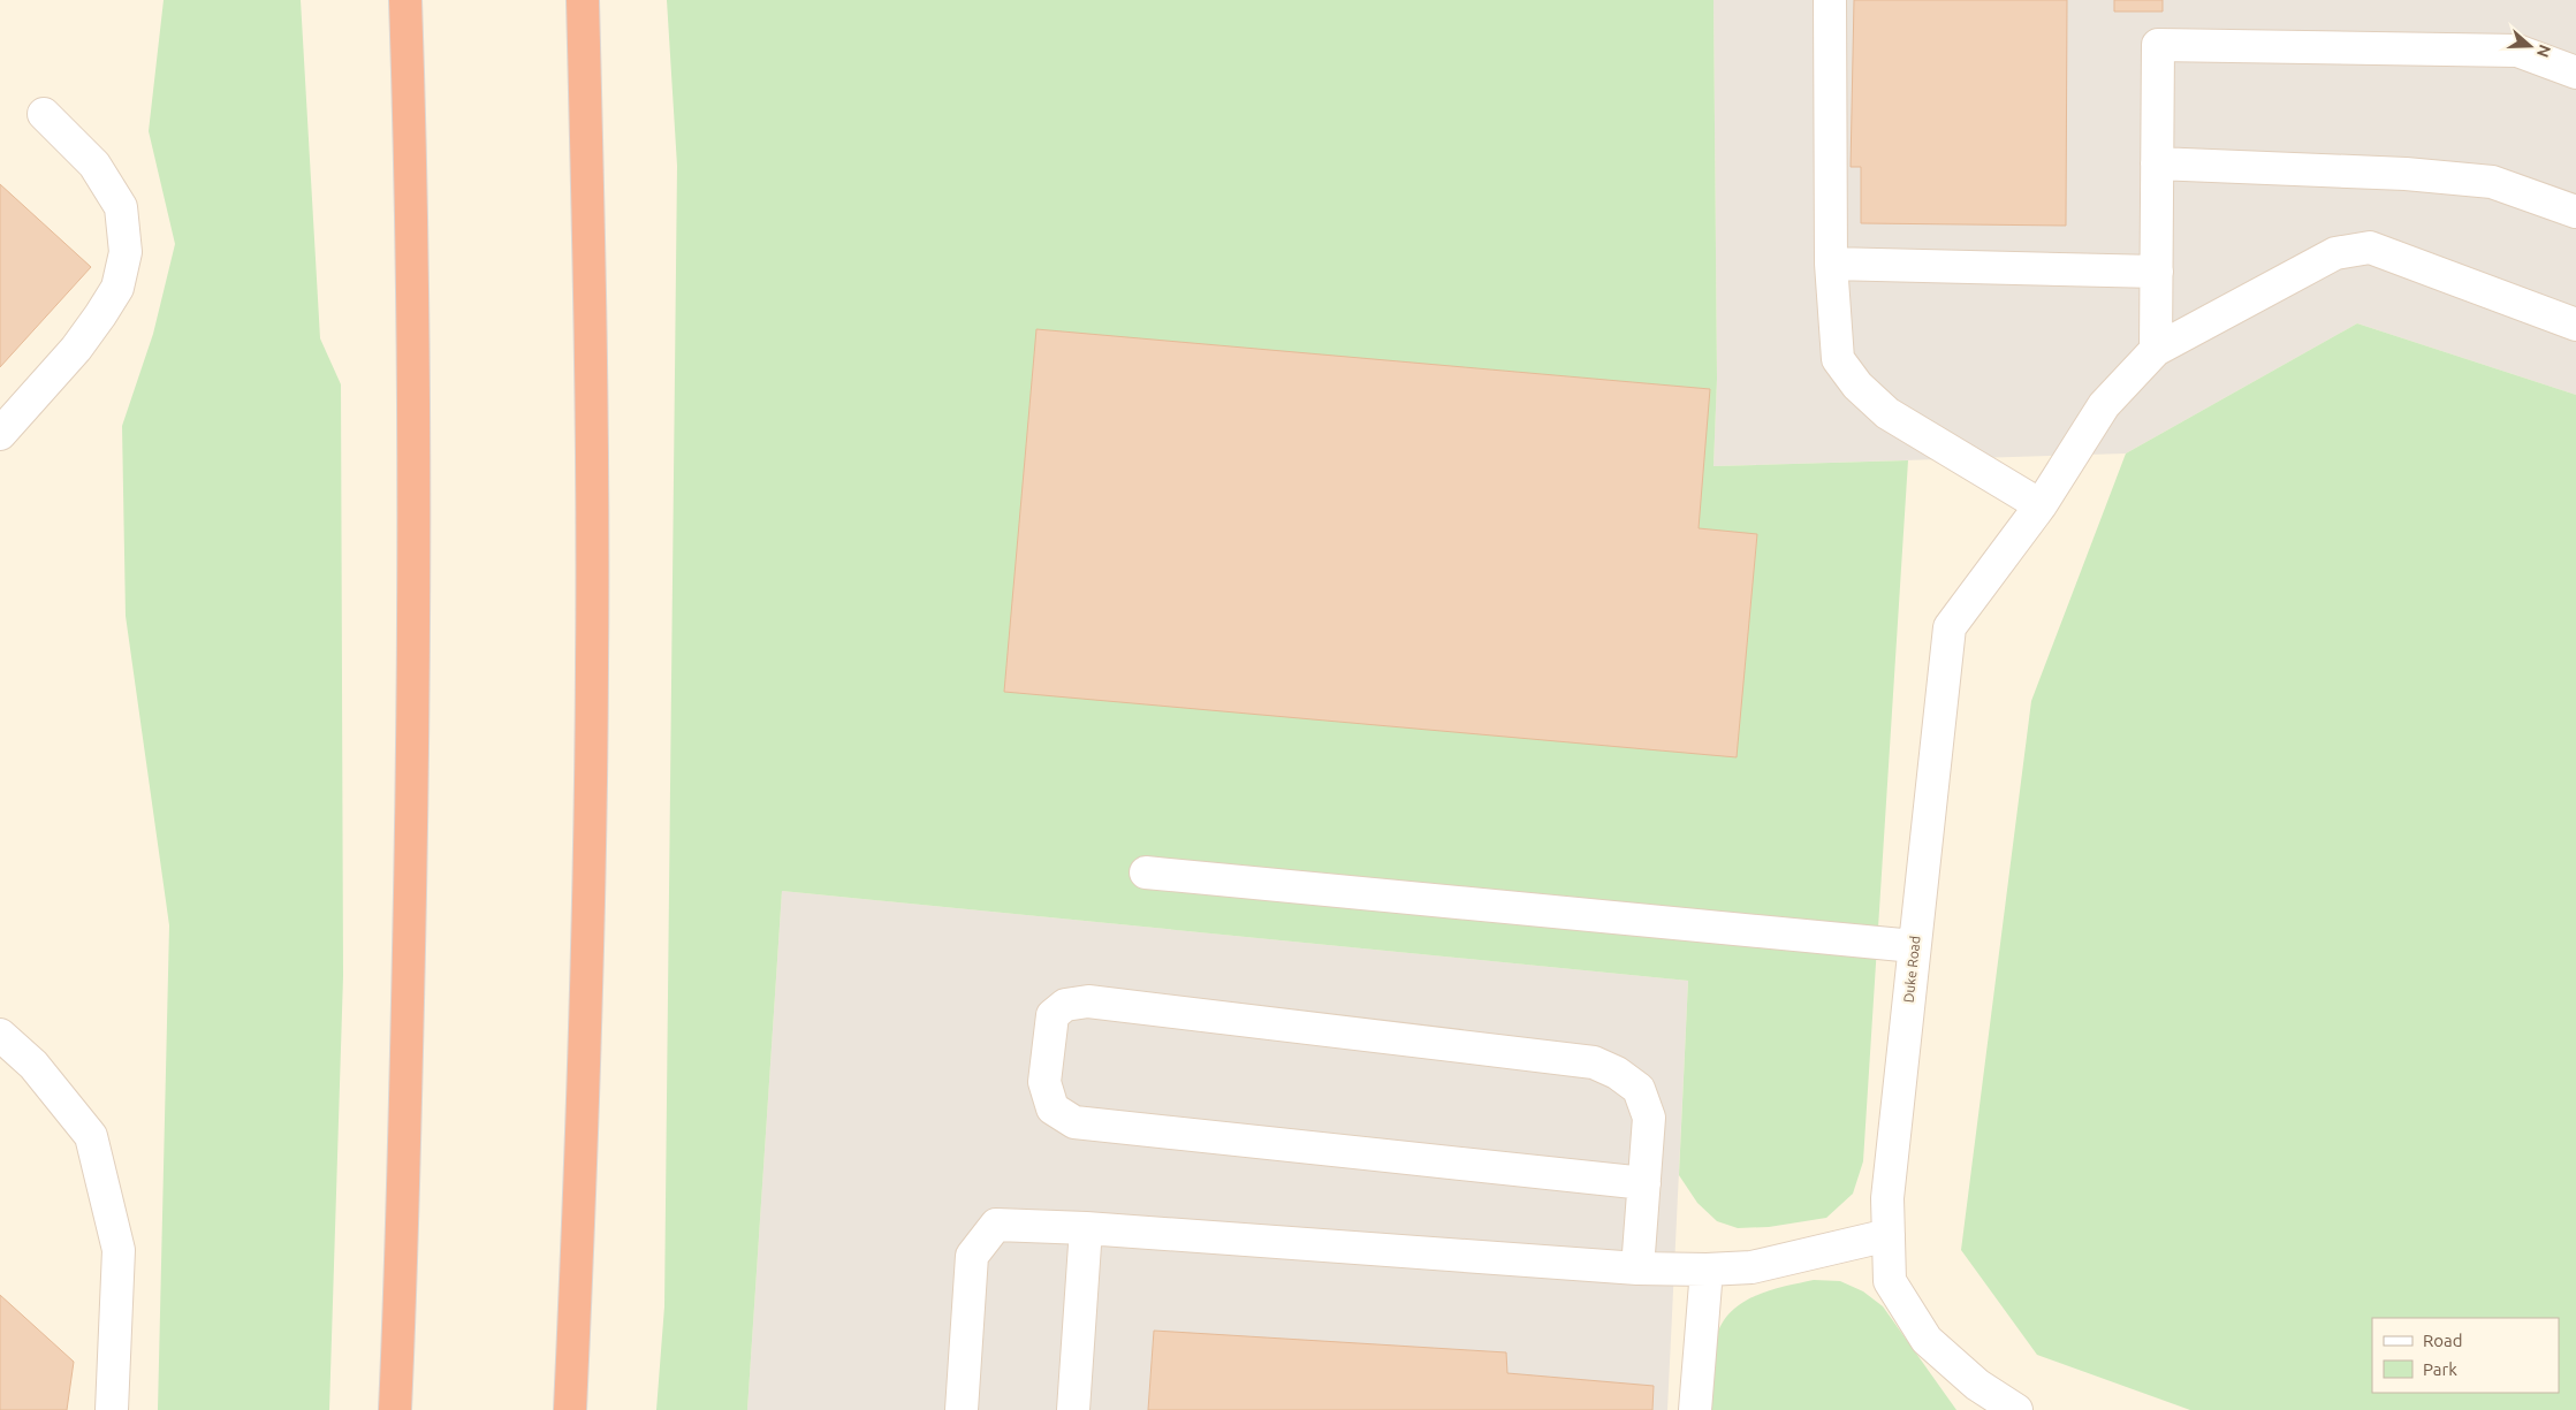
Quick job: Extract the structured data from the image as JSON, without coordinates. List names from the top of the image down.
{
  "streets": {
    "street": ["Duke Road"]
  },
  "legend": ["Road", "Park"],
  "north": "right"
}
